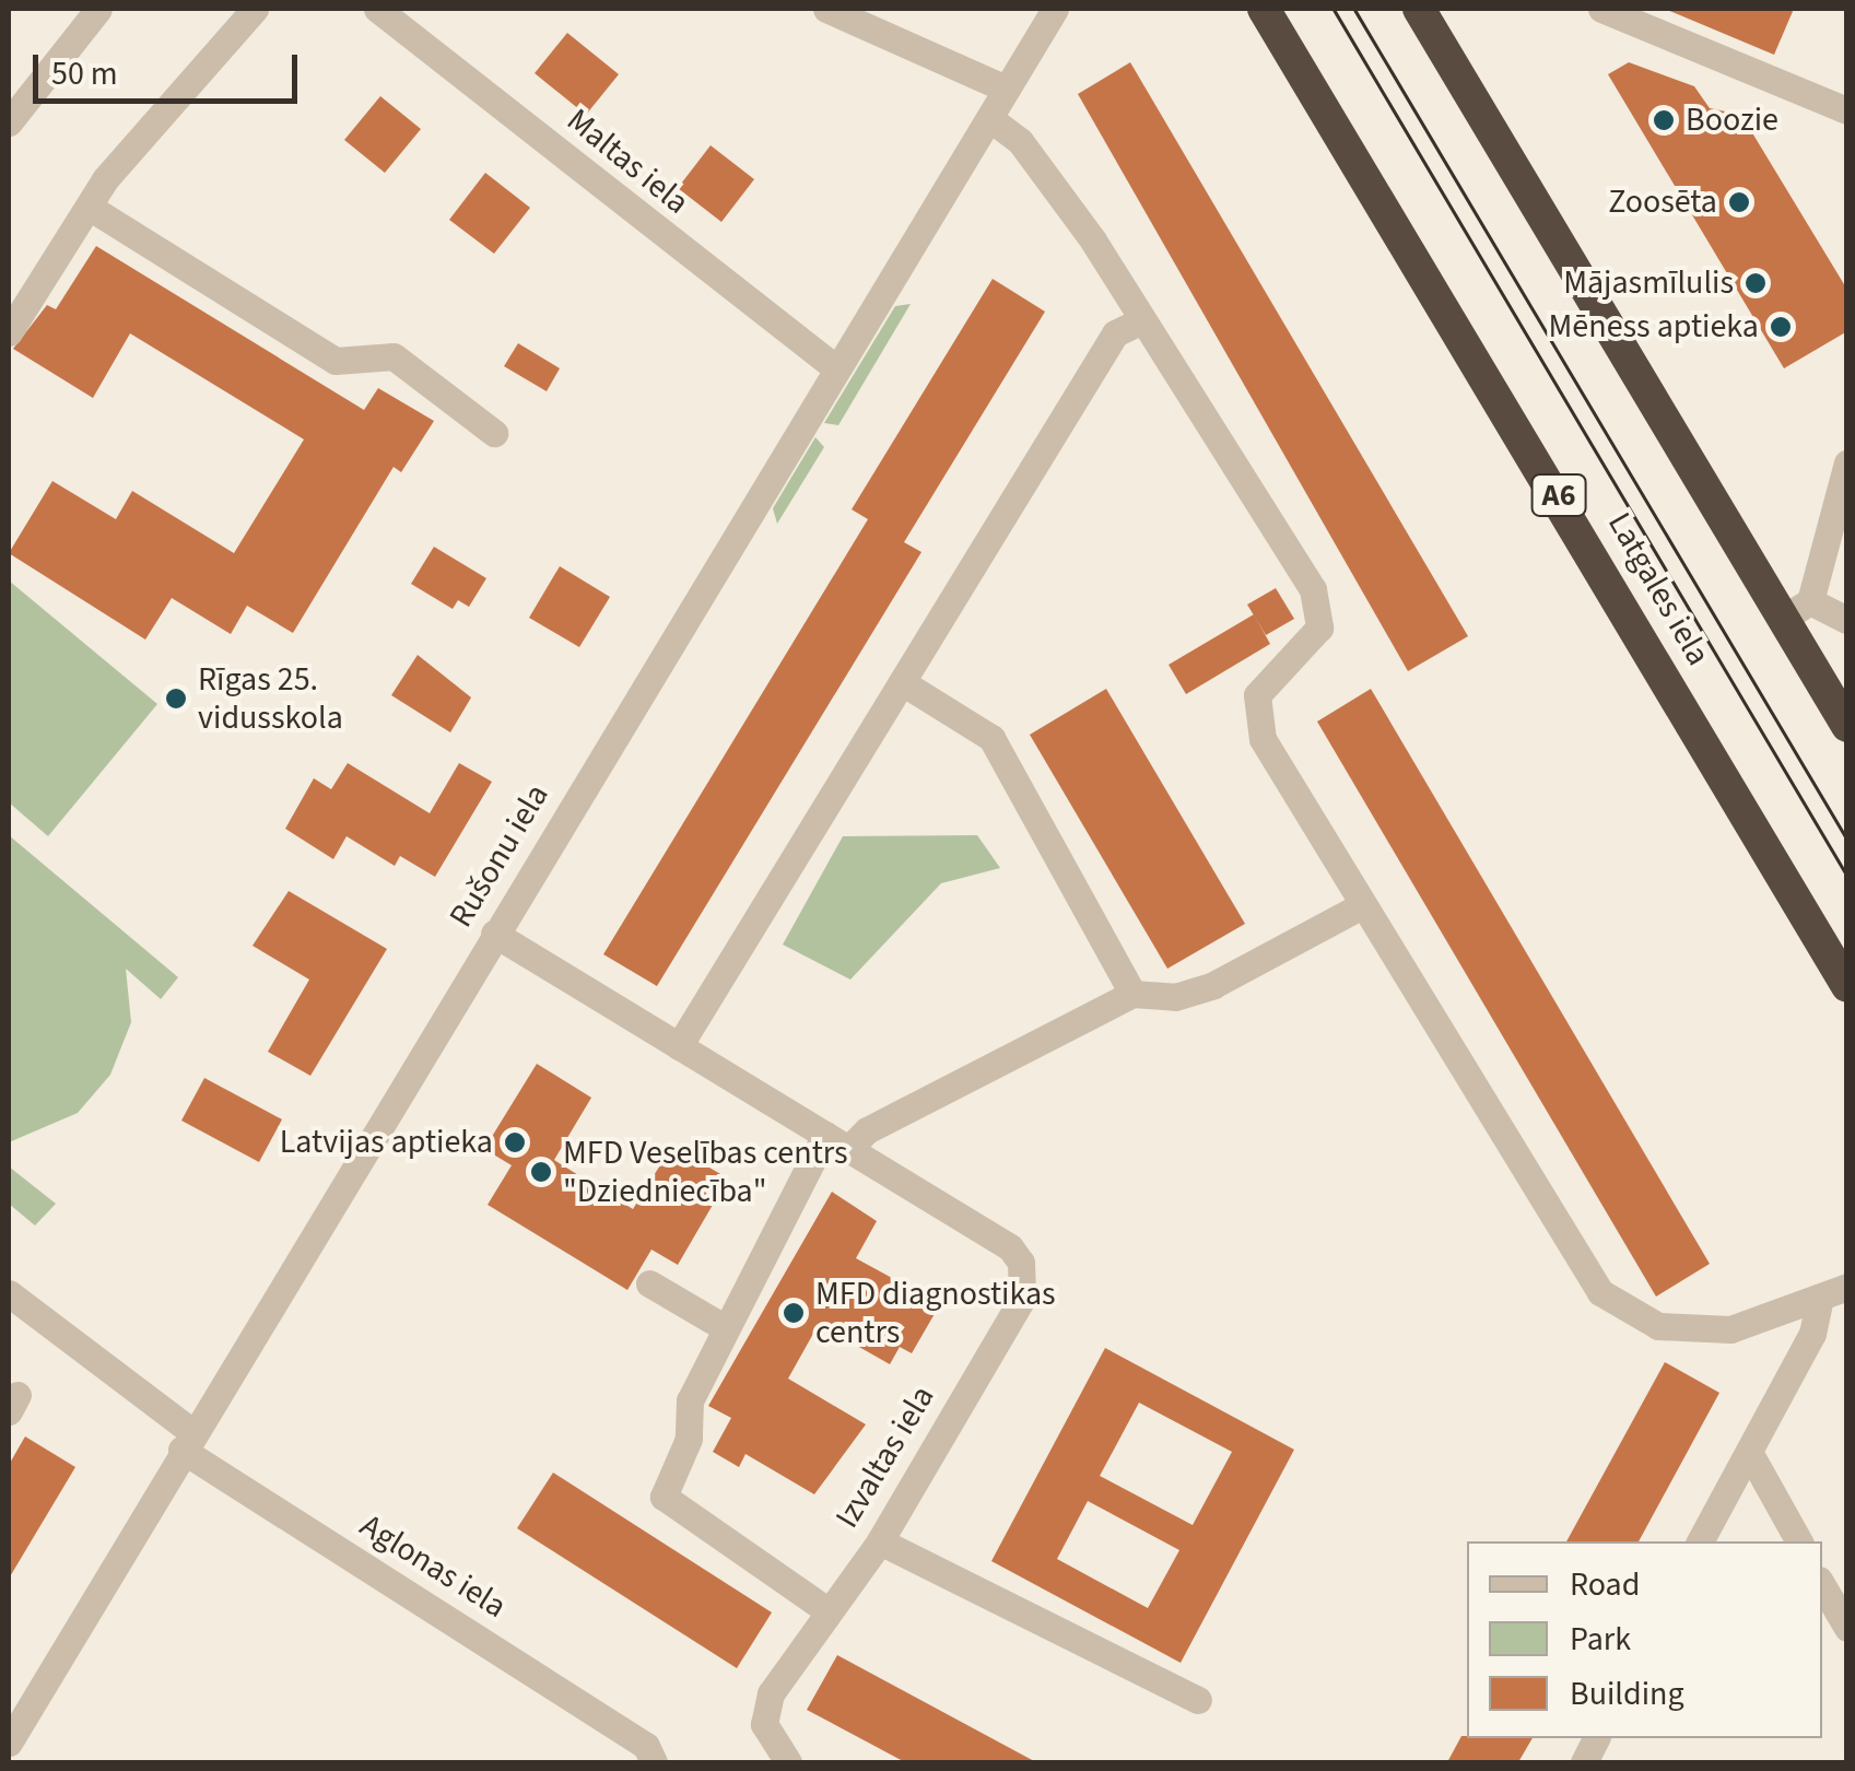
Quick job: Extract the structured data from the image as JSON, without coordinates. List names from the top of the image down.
{
  "streets": {
    "highway": ["A6", "Latgales iela"],
    "street": [
      "Maltas iela",
      "Rušonu iela",
      "Izvaltas iela",
      "Aglonas iela"
    ]
  },
  "crossings": [
    ["Maltas iela", "Rušonu iela"],
    ["Rušonu iela", "Izvaltas iela"],
    ["Rušonu iela", "Aglonas iela"]
  ],
  "places": [
    "Boozie",
    "Zoosēta",
    "Mājasmīlulis",
    "Mēness aptieka",
    "Rīgas 25. vidusskola",
    "Latvijas aptieka",
    "MFD Veselības centrs \"Dziedniecība\"",
    "MFD diagnostikas centrs"
  ],
  "legend": ["Road", "Park", "Building"],
  "scale_bar": "50 m"
}
